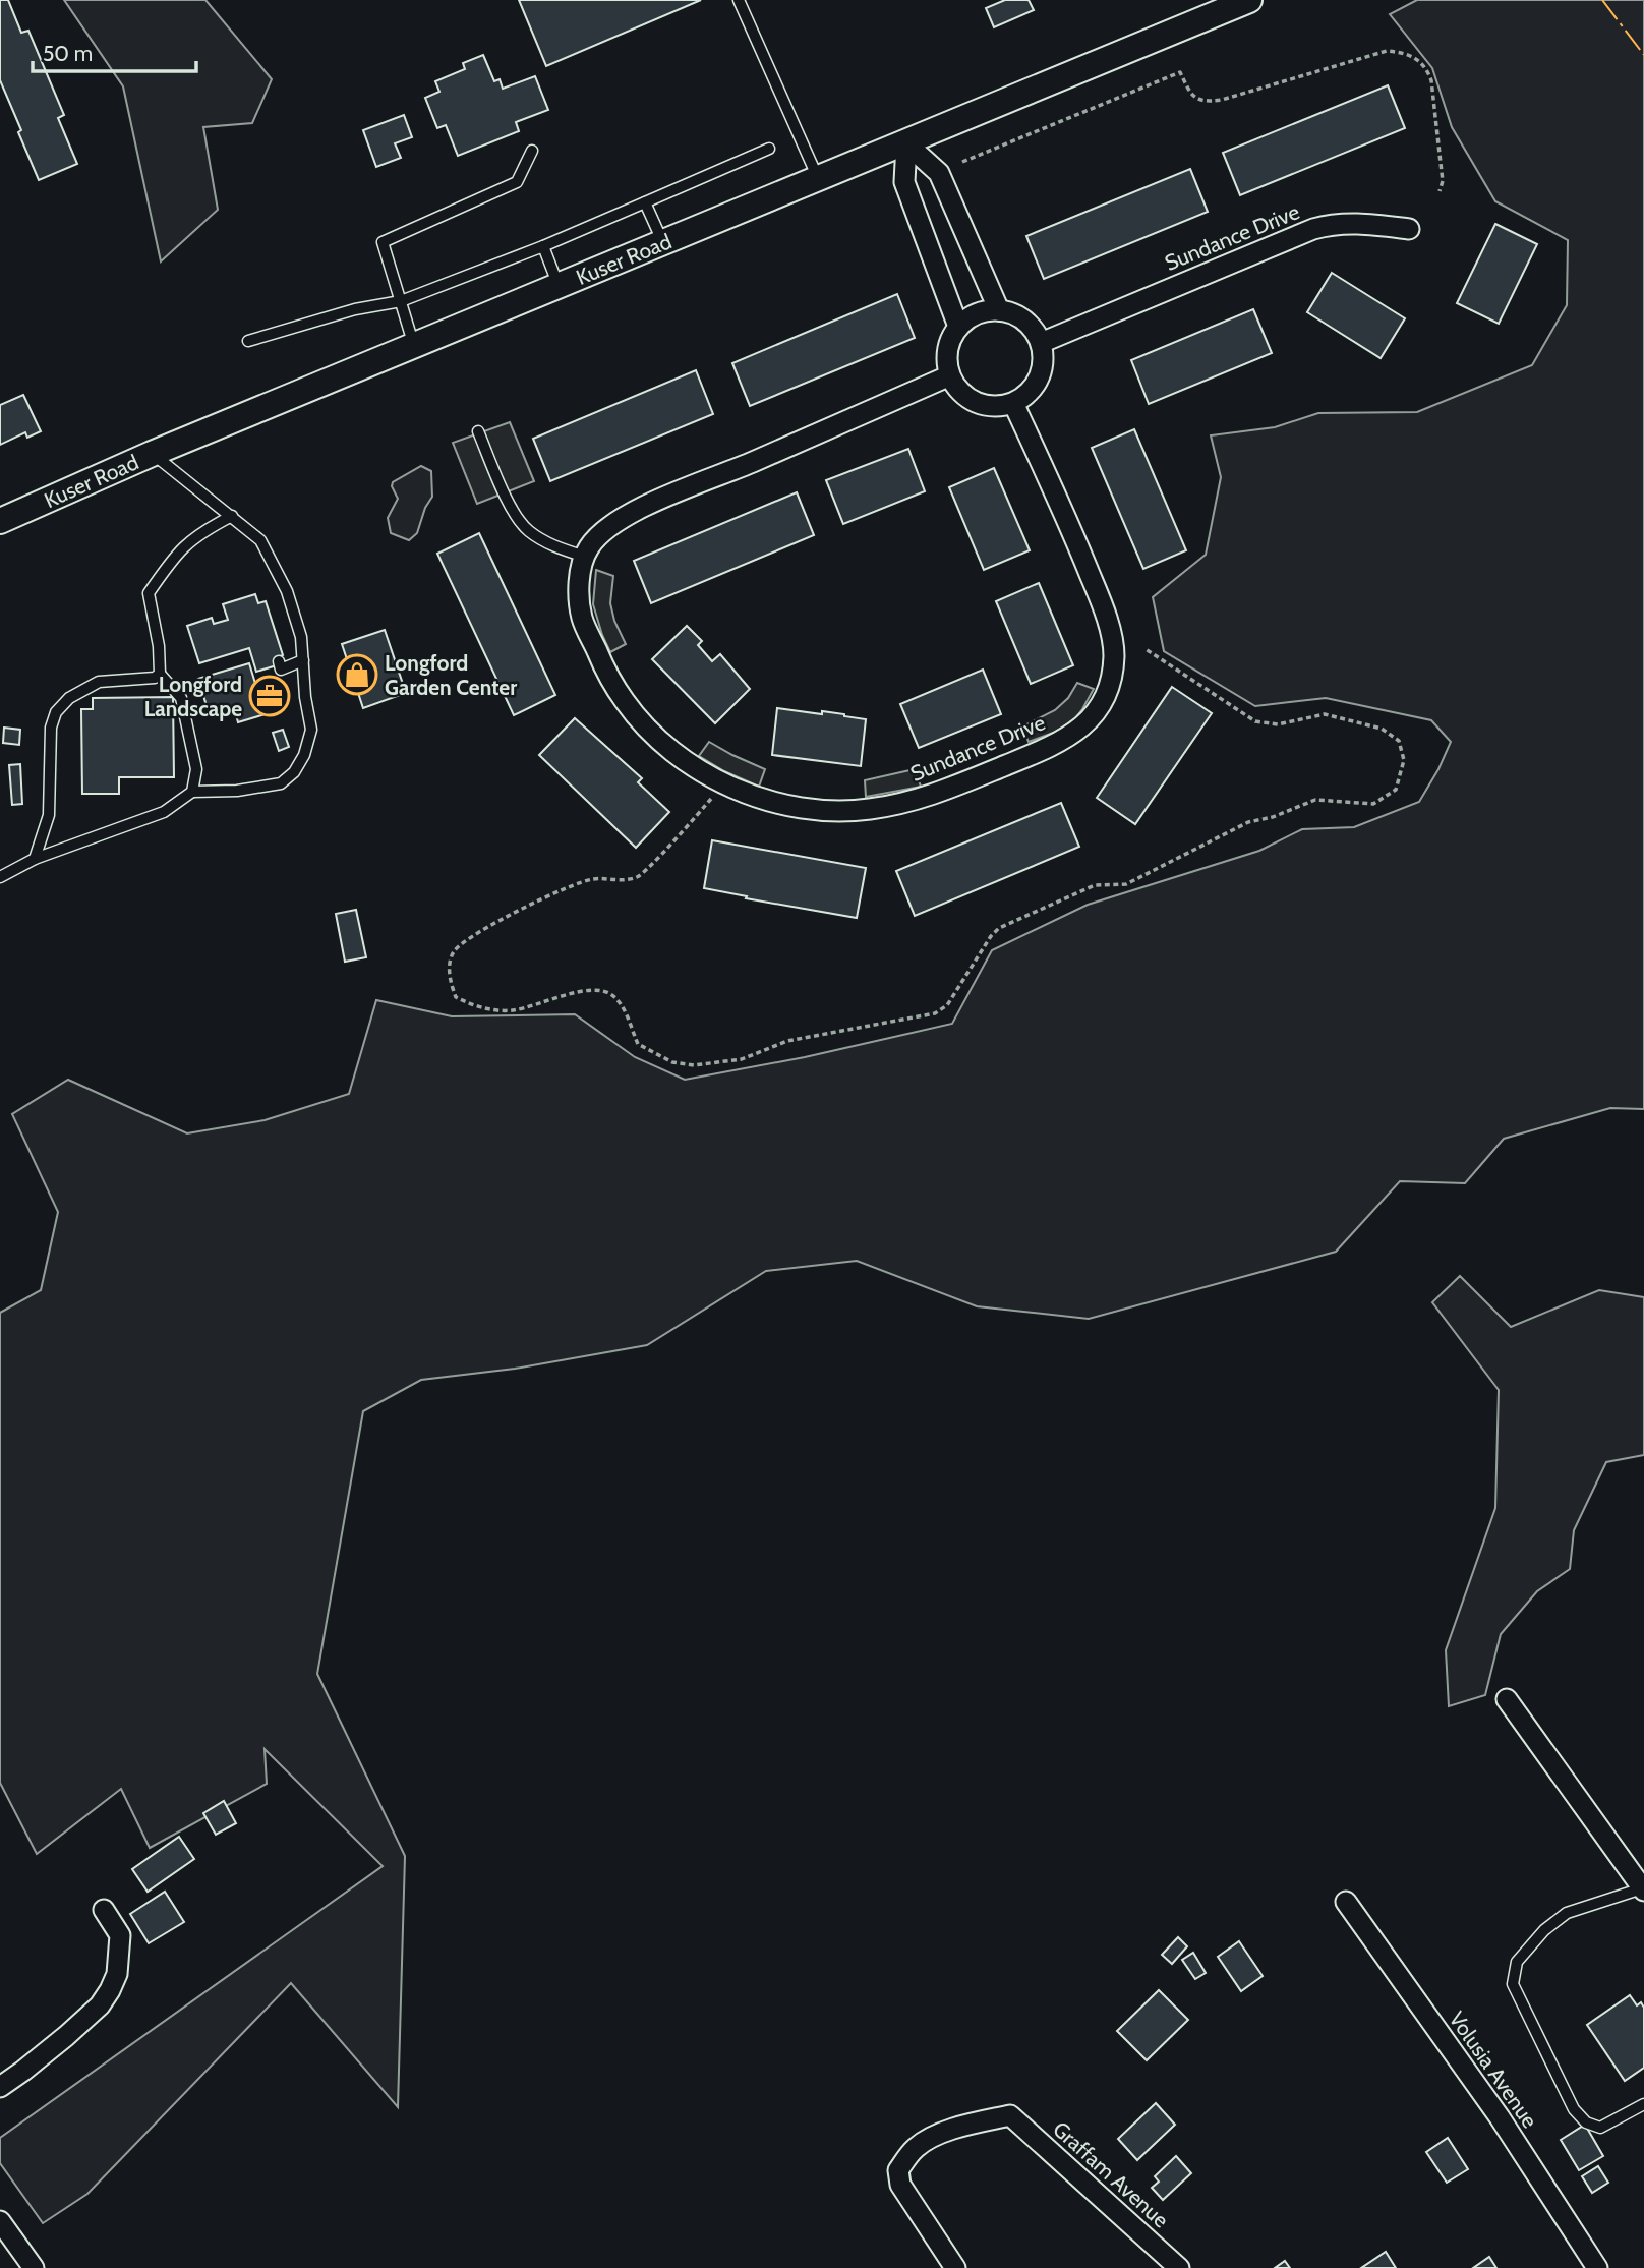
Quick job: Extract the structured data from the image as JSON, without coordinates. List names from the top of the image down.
{
  "streets": {
    "street": [
      "Sundance Drive",
      "Kuser Road",
      "Volusia Avenue",
      "Graffam Avenue"
    ]
  },
  "places": {
    "shop": ["Longford Garden Center"],
    "office": ["Longford Landscape"]
  },
  "scale_bar": "50 m"
}
